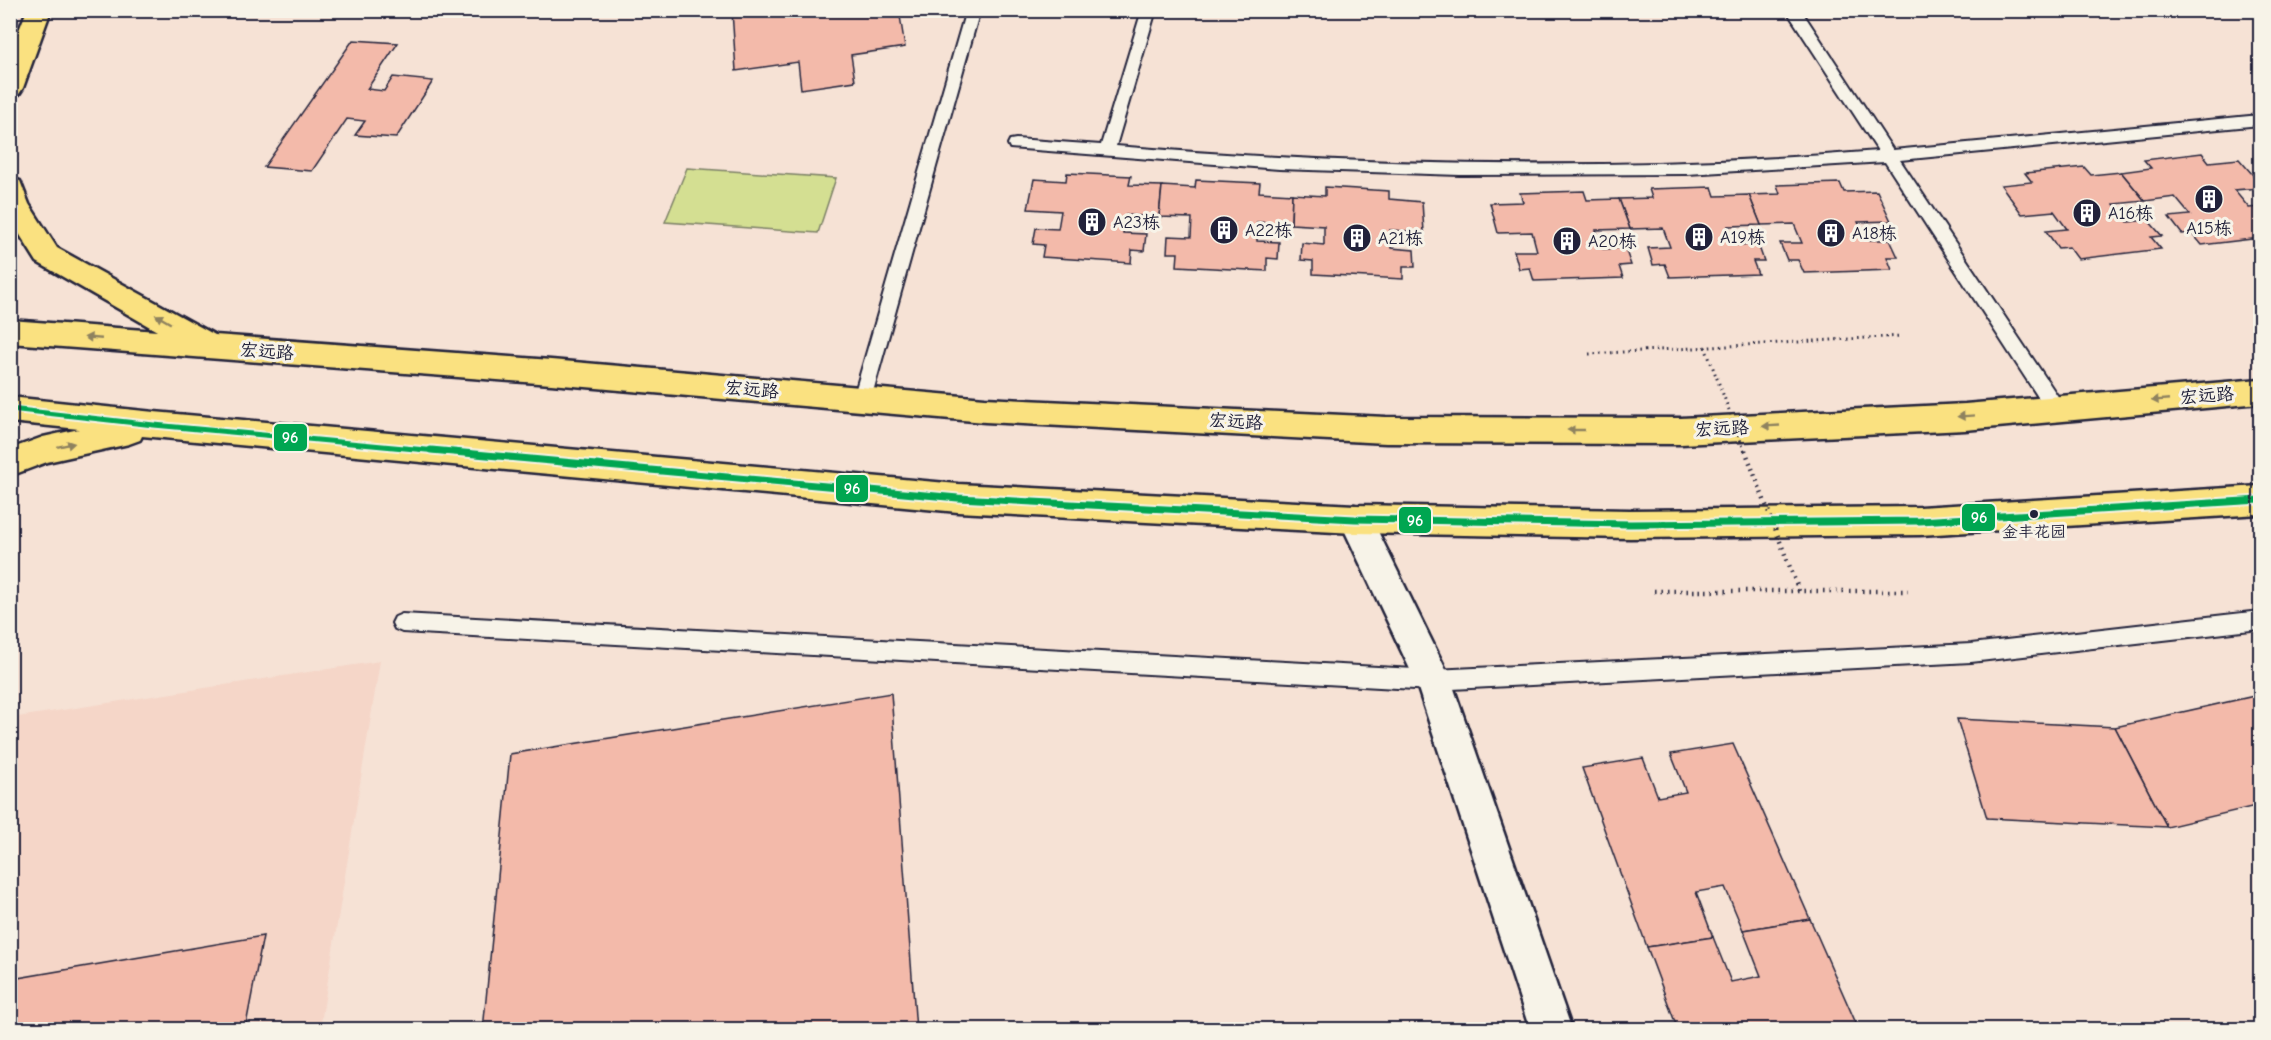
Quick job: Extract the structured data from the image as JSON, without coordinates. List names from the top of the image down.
{
  "streets": {
    "main road": ["宏远路"]
  },
  "places": {
    "building": [
      "A15栋",
      "A16栋",
      "A23栋",
      "A22栋",
      "A18栋",
      "A19栋",
      "A21栋",
      "A20栋"
    ],
    "other": ["金丰花园"]
  },
  "lines": ["transit line 96"]
}
